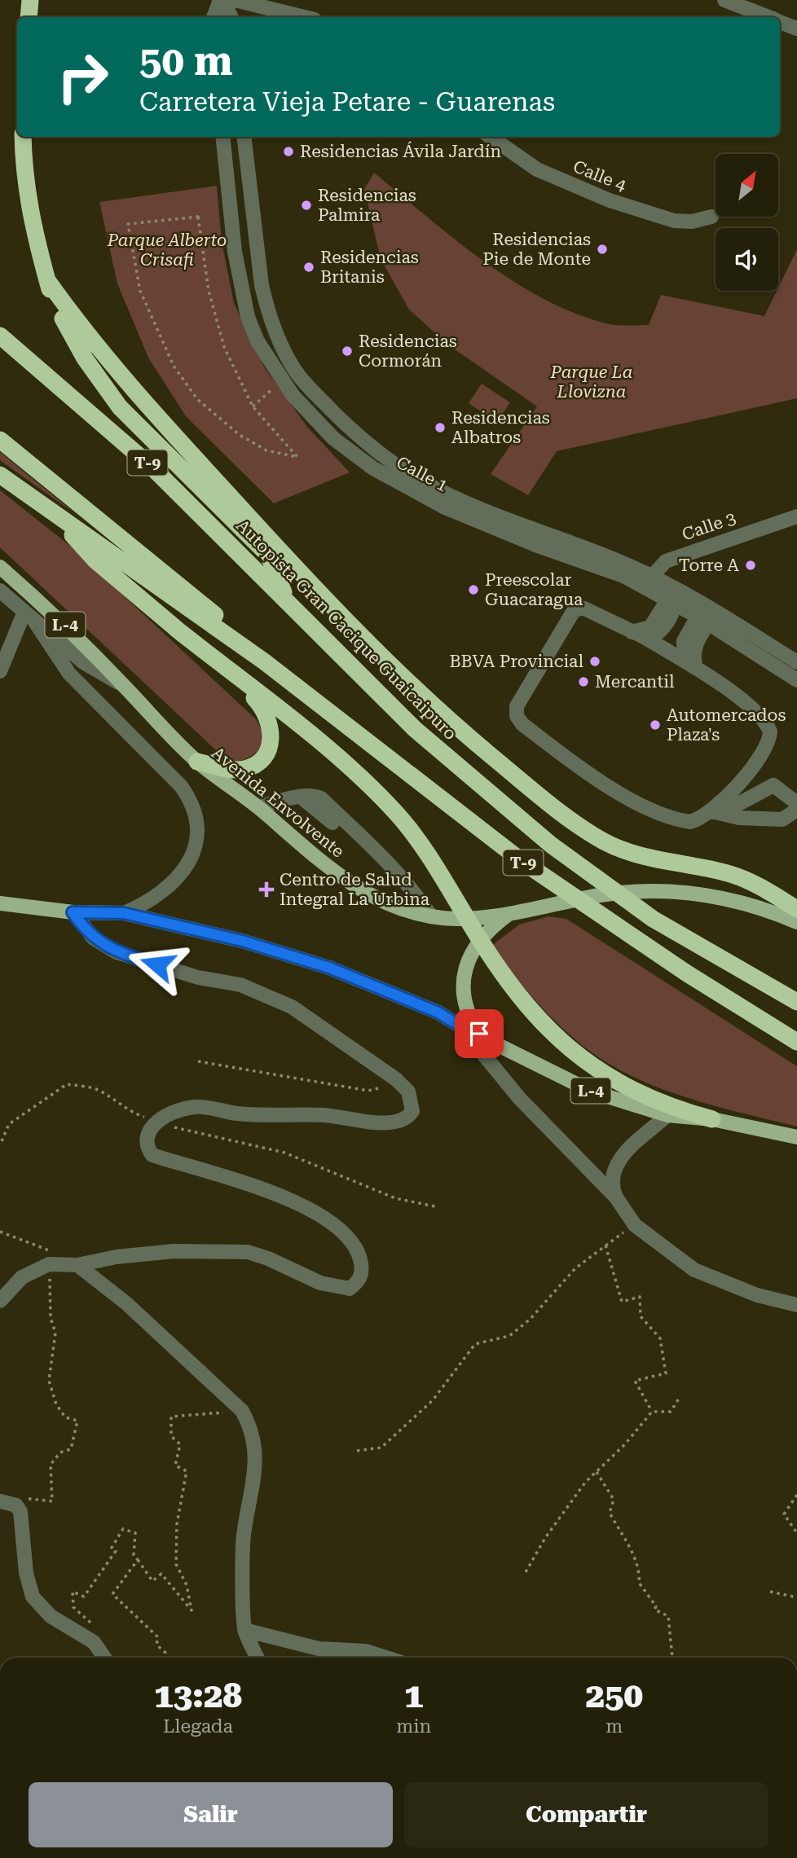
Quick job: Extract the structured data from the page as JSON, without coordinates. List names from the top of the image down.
{
  "streets": {
    "highway": ["T-9", "Autopista Gran Cacique Guaicaipuro"],
    "main road": ["L-4", "Avenida Envolvente"],
    "street": ["Calle 4", "Calle 1", "Calle 3"]
  },
  "crossings": [
    ["Calle 1", "Calle 3"],
    ["L-4", "Avenida Envolvente"]
  ],
  "parks": ["Parque Alberto Crisafi", "Parque La Llovizna"],
  "places": {
    "other": [
      "Residencias Ávila Jardín",
      "Residencias Palmira",
      "Residencias Pie de Monte",
      "Residencias Britanis",
      "Residencias Cormorán",
      "Residencias Albatros",
      "Torre A",
      "Preescolar Guacaragua",
      "BBVA Provincial",
      "Mercantil",
      "Automercados Plaza's"
    ],
    "health": ["Centro de Salud Integral La Urbina"]
  },
  "north": "top right",
  "page": {
    "turn": ["50 m", "Carretera Vieja Petare - Guarenas"],
    "eta": [
      "13:28",
      "Llegada",
      "1",
      "min",
      "250",
      "m"
    ],
    "buttons": ["Salir", "Compartir"]
  }
}
